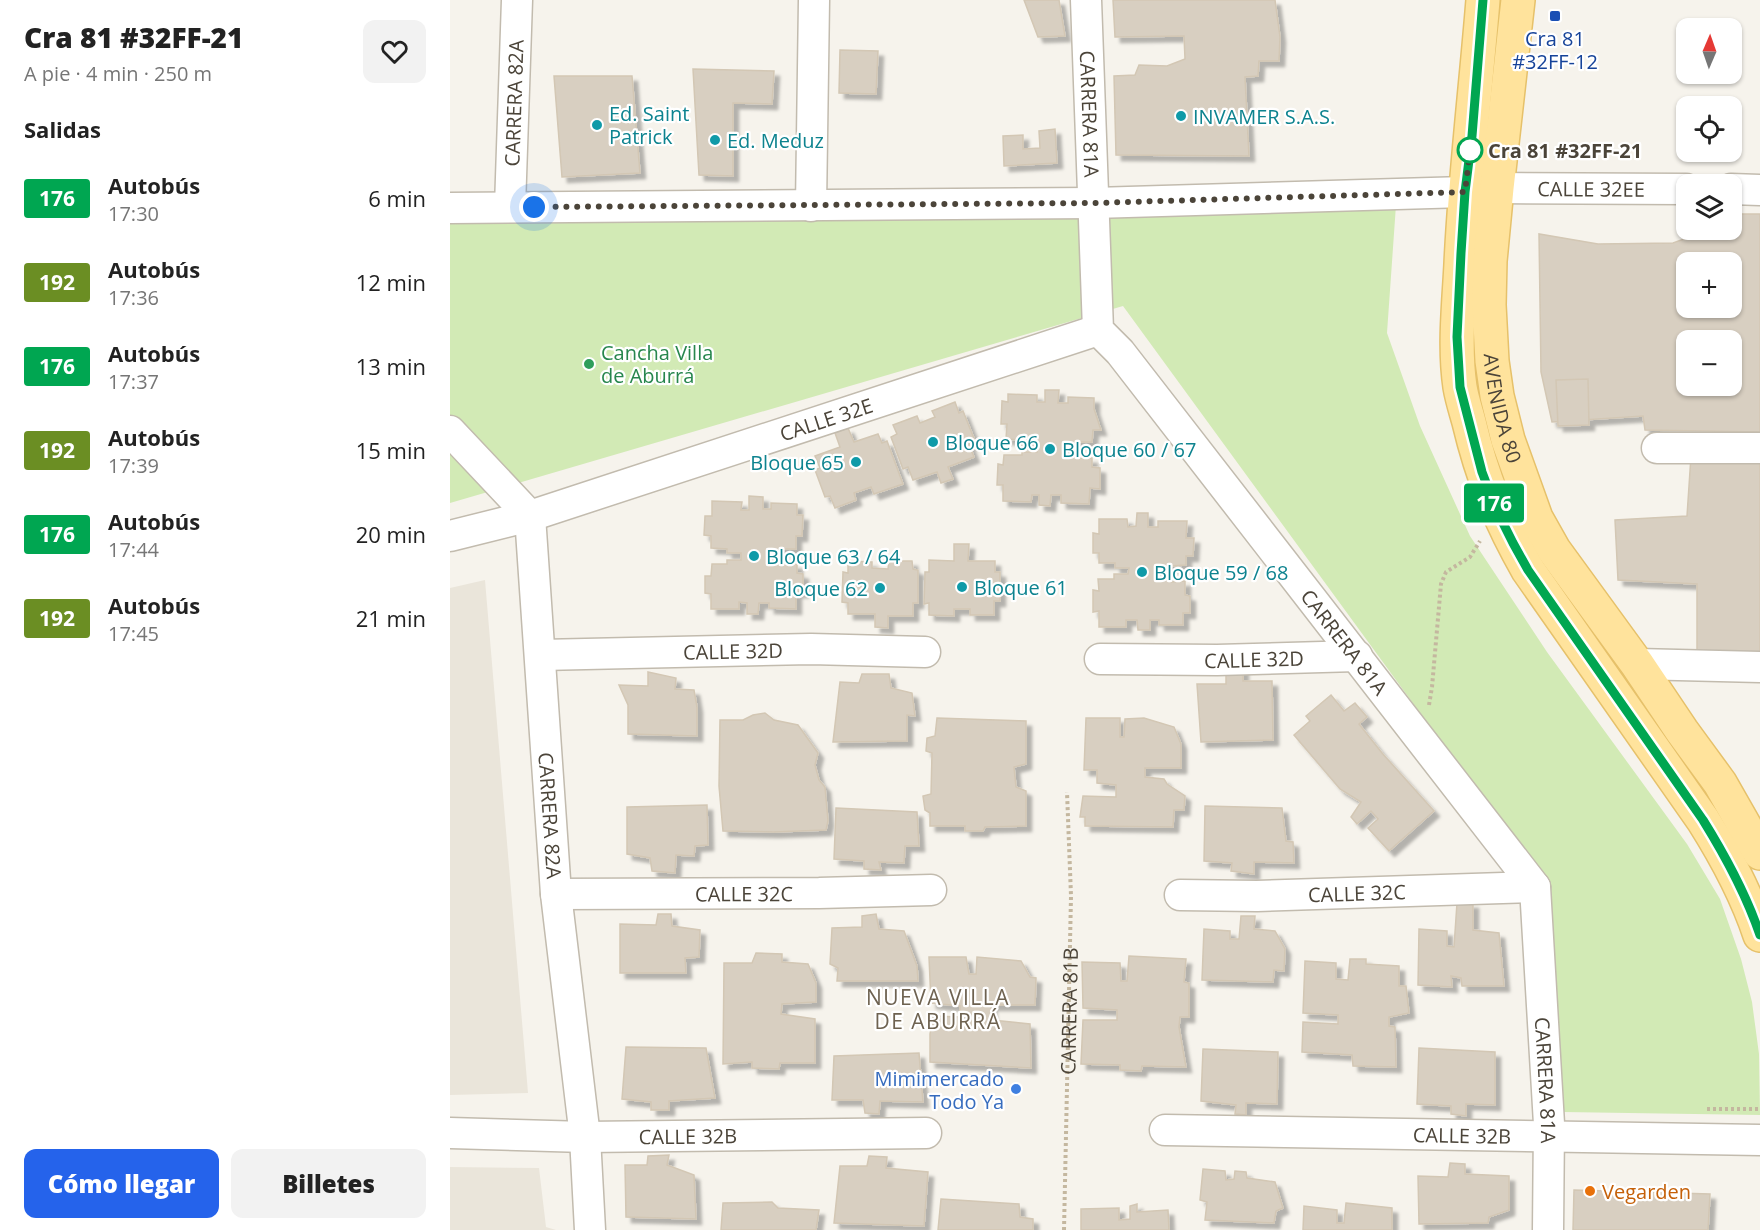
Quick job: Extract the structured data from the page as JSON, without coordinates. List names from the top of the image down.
{
  "streets": {
    "main road": ["AVENIDA 80"],
    "street": [
      "CARRERA 82A",
      "CARRERA 81A",
      "CALLE 32EE",
      "CALLE 32E",
      "CALLE 32D",
      "CALLE 32C",
      "CALLE 32B"
    ],
    "path": ["CARRERA 81B"]
  },
  "crossings": [
    ["CARRERA 82A", "CALLE 32EE"],
    ["CARRERA 82A", "CALLE 32E"],
    ["CARRERA 82A", "CALLE 32D"],
    ["CARRERA 82A", "CALLE 32C"],
    ["CARRERA 82A", "CALLE 32B"],
    ["CARRERA 81A", "CALLE 32EE"],
    ["CARRERA 81A", "CALLE 32E"],
    ["CARRERA 81A", "CALLE 32D"],
    ["CARRERA 81A", "CALLE 32C"],
    ["CARRERA 81A", "CALLE 32B"],
    ["CALLE 32EE", "AVENIDA 80"]
  ],
  "districts": ["NUEVA VILLA DE ABURRÁ"],
  "places": {
    "transit": ["Cra 81 #32FF-12"],
    "other": [
      "INVAMER S.A.S.",
      "Ed. Saint Patrick",
      "Ed. Meduz",
      "Cra 81 #32FF-21",
      "Cancha Villa de Aburrá",
      "Bloque 66",
      "Bloque 60 / 67",
      "Bloque 65",
      "Bloque 63 / 64",
      "Bloque 59 / 68",
      "Bloque 61",
      "Bloque 62",
      "Mimimercado Todo Ya",
      "Vegarden"
    ]
  },
  "lines": ["bus line 176"],
  "north": "top",
  "page": {
    "heading": [
      ["Cra 81 #32FF-21", "A pie · 4 min · 250 m"],
      "Salidas"
    ],
    "on_map": "176",
    "map_buttons": ["+", "−"],
    "list": [
      {
        "mark": "176",
        "name": "Autobús",
        "note": "17:30",
        "value": "6 min"
      },
      {
        "mark": "192",
        "name": "Autobús",
        "note": "17:36",
        "value": "12 min"
      },
      {
        "mark": "176",
        "name": "Autobús",
        "note": "17:37",
        "value": "13 min"
      },
      {
        "mark": "192",
        "name": "Autobús",
        "note": "17:39",
        "value": "15 min"
      },
      {
        "mark": "176",
        "name": "Autobús",
        "note": "17:44",
        "value": "20 min"
      },
      {
        "mark": "192",
        "name": "Autobús",
        "note": "17:45",
        "value": "21 min"
      }
    ],
    "buttons": ["Cómo llegar", "Billetes"]
  }
}
